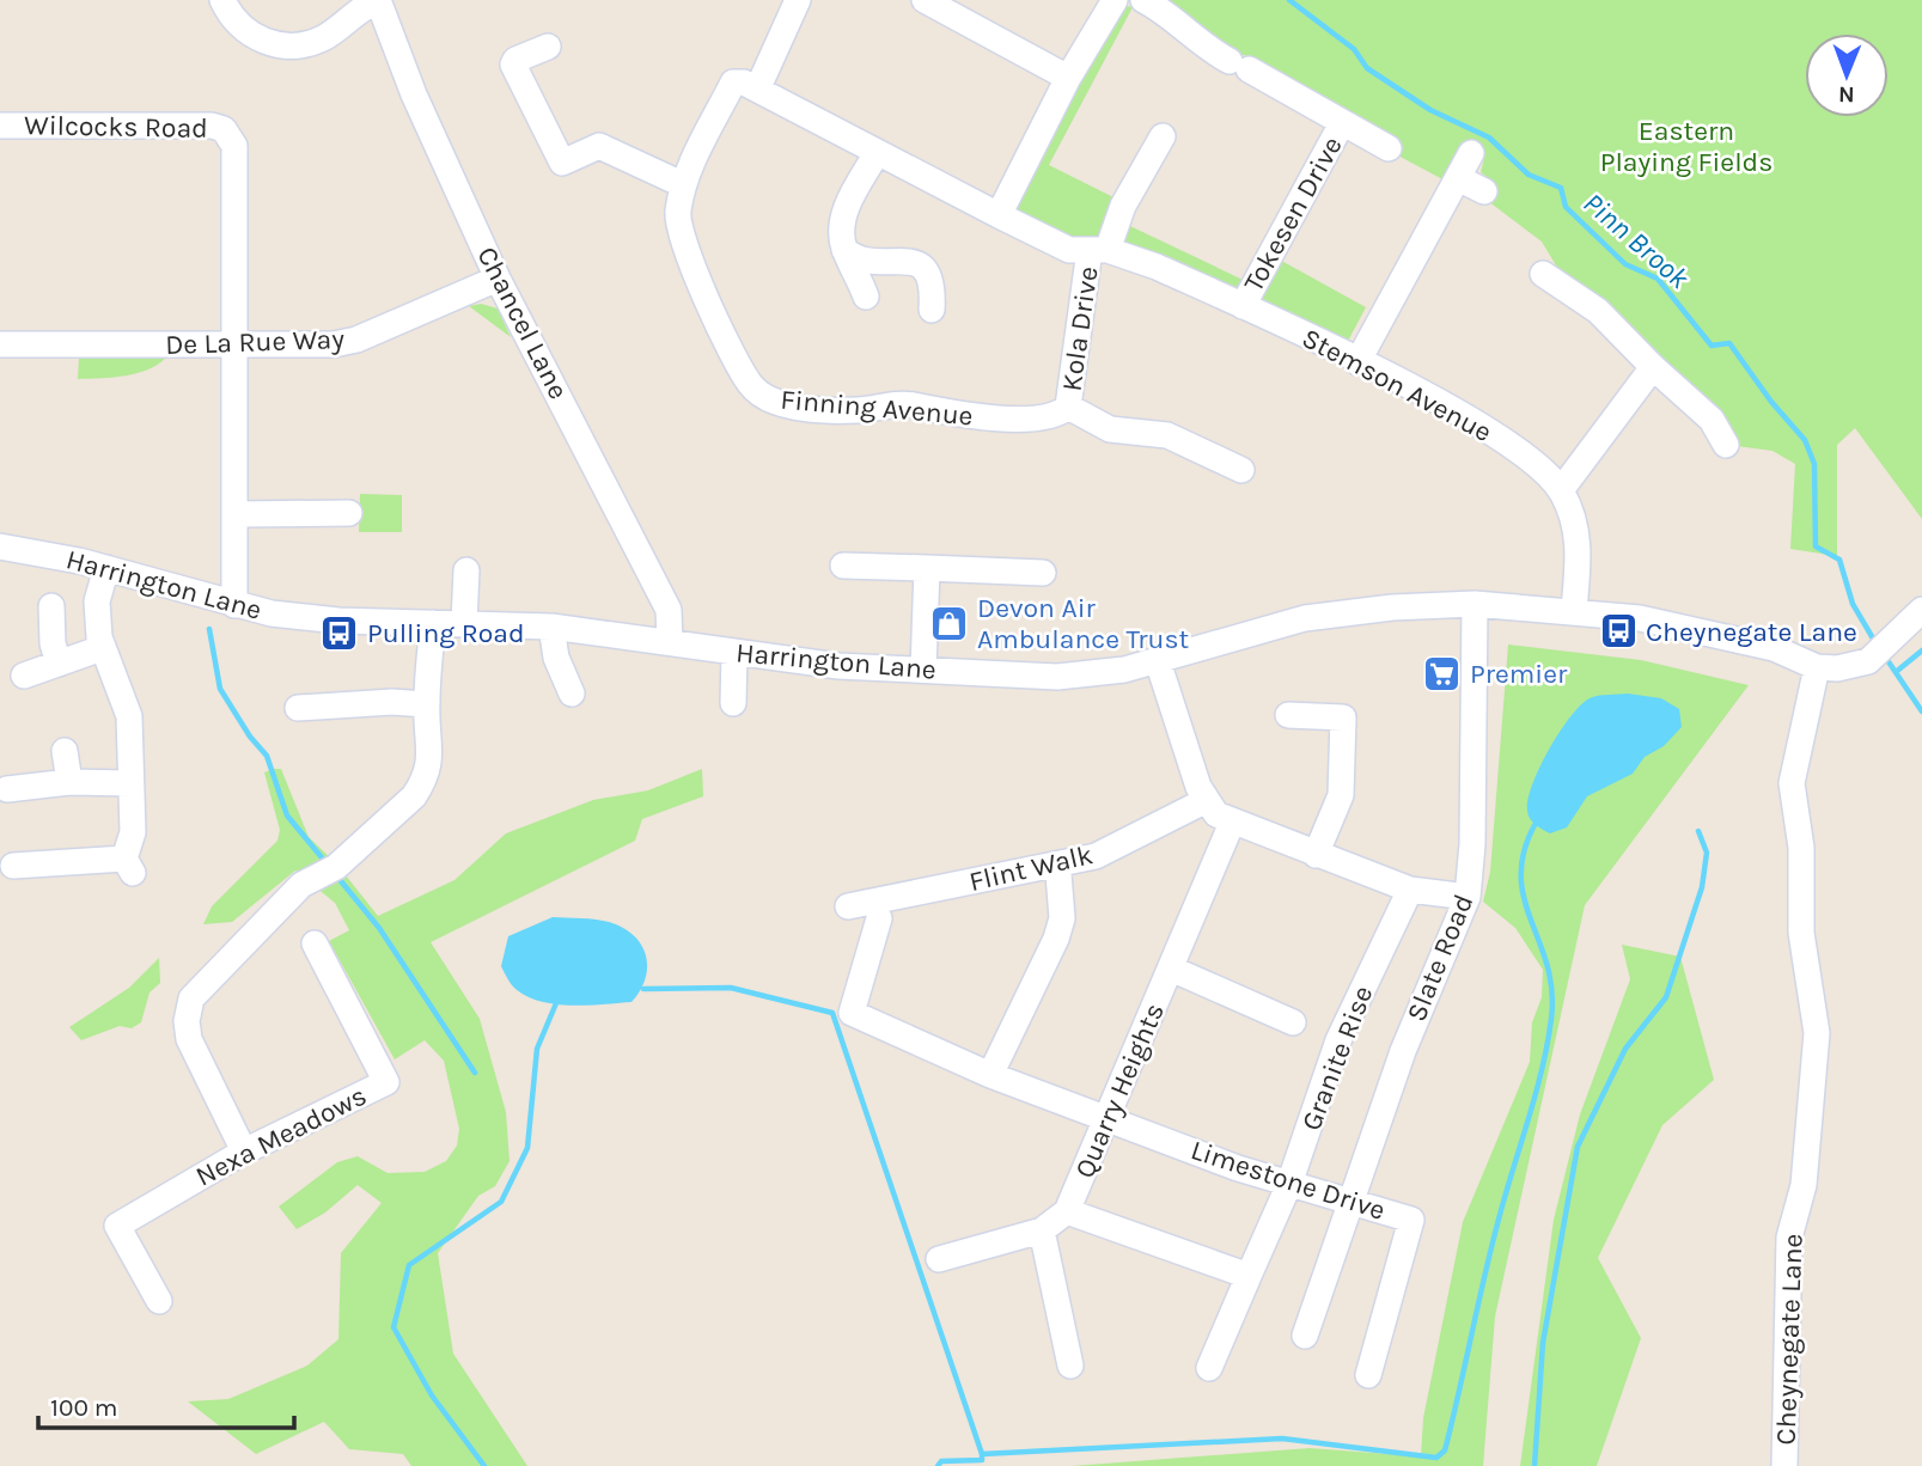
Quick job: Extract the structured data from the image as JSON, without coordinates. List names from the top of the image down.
{
  "streets": {
    "street": [
      "Wilcocks Road",
      "Tokesen Drive",
      "Chancel Lane",
      "Kola Drive",
      "De La Rue Way",
      "Stemson Avenue",
      "Finning Avenue",
      "Harrington Lane",
      "Flint Walk",
      "Slate Road",
      "Granite Rise",
      "Quarry Heights",
      "Nexa Meadows",
      "Limestone Drive",
      "Cheynegate Lane"
    ]
  },
  "crossings": [
    ["Wilcocks Road", "De La Rue Way"],
    ["Tokesen Drive", "Stemson Avenue"],
    ["Chancel Lane", "De La Rue Way"],
    ["Chancel Lane", "Harrington Lane"],
    ["Kola Drive", "Stemson Avenue"],
    ["Kola Drive", "Finning Avenue"],
    ["Stemson Avenue", "Finning Avenue"],
    ["Stemson Avenue", "Harrington Lane"],
    ["Harrington Lane", "Slate Road"],
    ["Harrington Lane", "Cheynegate Lane"],
    ["Slate Road", "Limestone Drive"],
    ["Granite Rise", "Quarry Heights"],
    ["Granite Rise", "Limestone Drive"],
    ["Quarry Heights", "Limestone Drive"]
  ],
  "water": ["Pinn Brook"],
  "parks": ["Eastern Playing Fields"],
  "places": {
    "shop": ["Devon Air Ambulance Trust"],
    "bus stop": ["Cheynegate Lane", "Pulling Road"],
    "supermarket": ["Premier"]
  },
  "scale_bar": "100 m",
  "north": "bottom"
}
